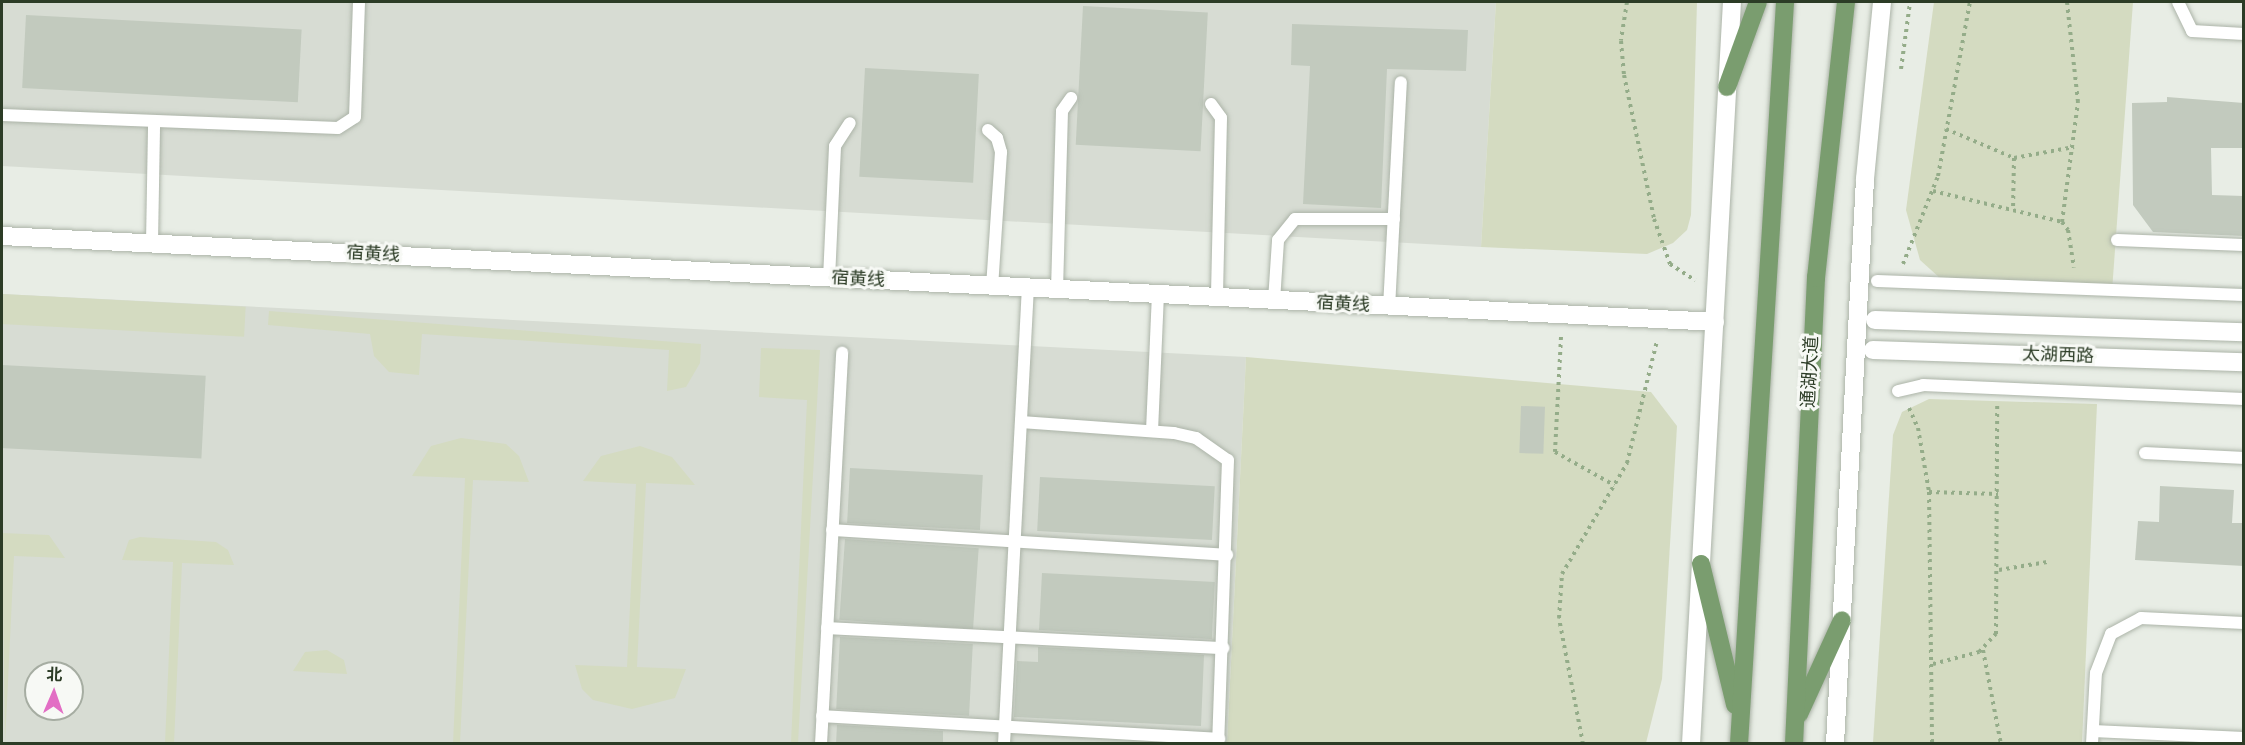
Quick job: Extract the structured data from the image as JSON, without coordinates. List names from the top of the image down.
{
  "streets": {
    "main road": ["通湖大道"],
    "street": ["宿黄线", "太湖西路"]
  },
  "north": "top"
}
